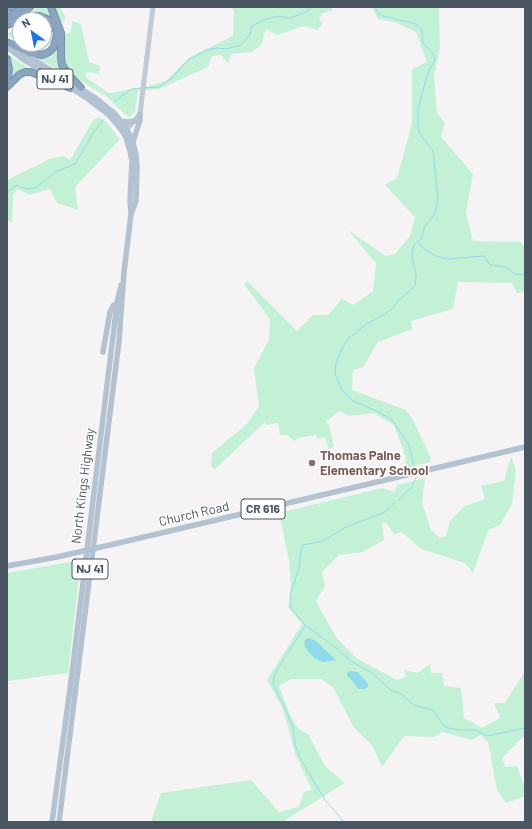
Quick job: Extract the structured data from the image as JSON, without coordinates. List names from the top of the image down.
{
  "streets": {
    "main road": [
      "NJ 41",
      "North Kings Highway",
      "CR 616",
      "Church Road"
    ]
  },
  "crossings": [
    ["NJ 41", "North Kings Highway"],
    ["North Kings Highway", "Church Road"]
  ],
  "places": ["Thomas Paine Elementary School"],
  "north": "top left"
}
